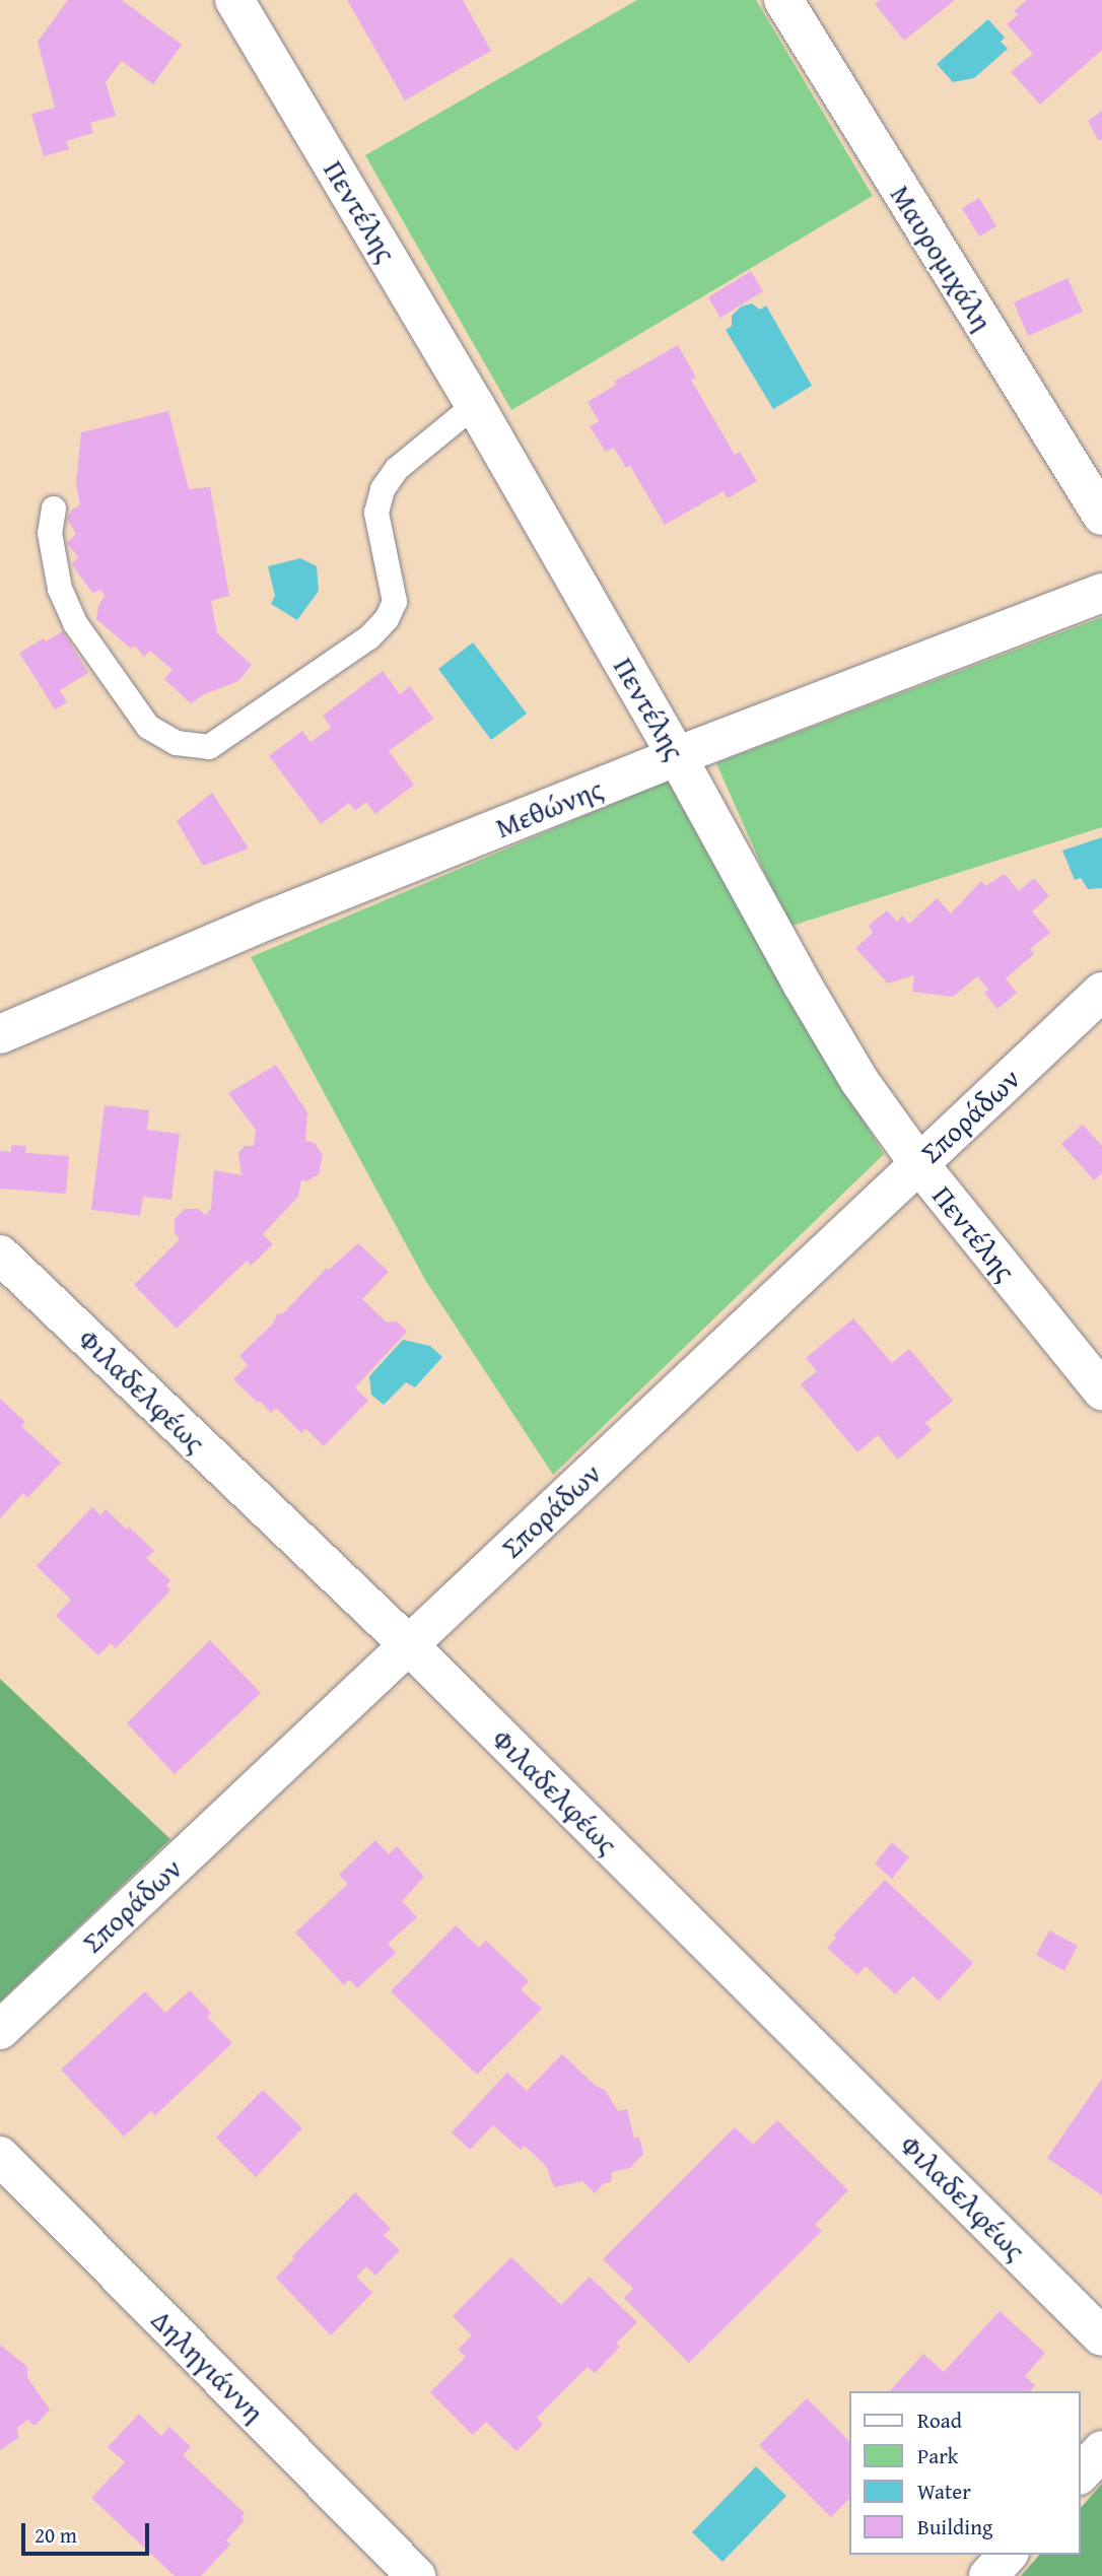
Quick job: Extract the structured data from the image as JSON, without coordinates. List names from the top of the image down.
{
  "streets": {
    "street": [
      "Πεντέλης",
      "Μαυρομιχάλη",
      "Μεθώνης",
      "Σποράδων",
      "Φιλαδελφέως",
      "Δηληγιάννη"
    ]
  },
  "crossings": [
    ["Πεντέλης", "Μεθώνης"],
    ["Πεντέλης", "Σποράδων"],
    ["Σποράδων", "Φιλαδελφέως"]
  ],
  "legend": [
    "Road",
    "Park",
    "Water",
    "Building"
  ],
  "scale_bar": "20 m"
}
